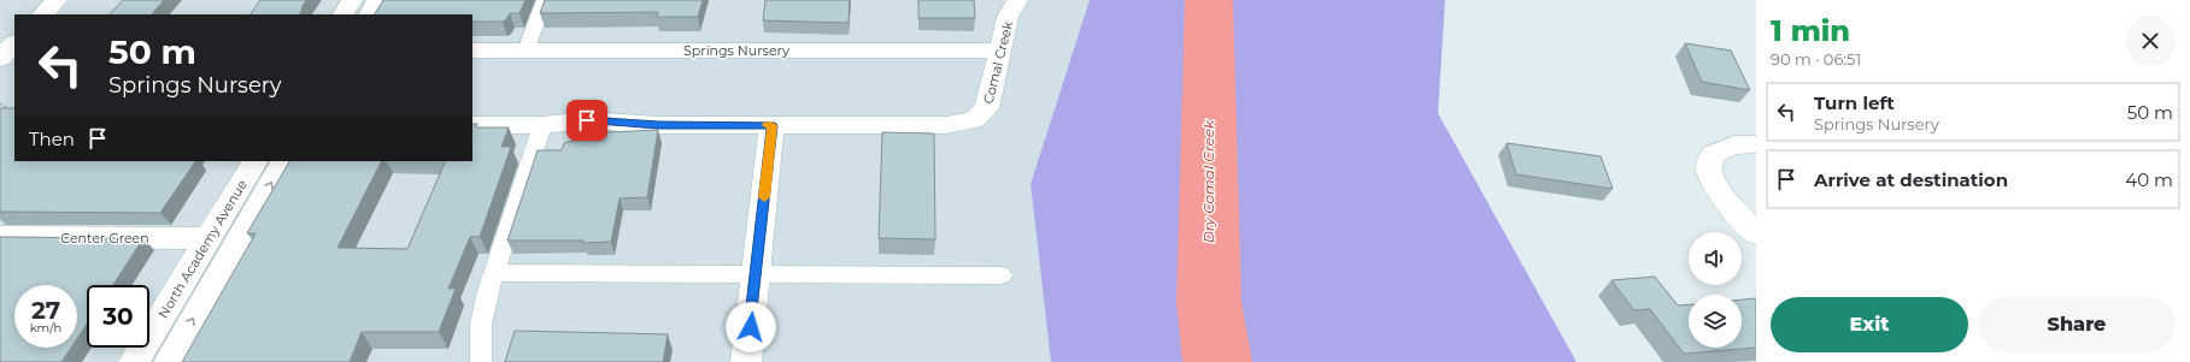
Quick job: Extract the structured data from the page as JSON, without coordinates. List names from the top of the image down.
{
  "streets": {
    "street": [
      "Springs Nursery",
      "Comal Creek",
      "Center Green",
      "North Academy Avenue"
    ]
  },
  "crossings": [
    ["Springs Nursery", "Comal Creek"],
    ["Center Green", "North Academy Avenue"]
  ],
  "water": ["Dry Comal Creek"],
  "page": {
    "heading": ["1 min", "90 m · 06:51"],
    "turn": ["50 m", "Springs Nursery"],
    "list": [
      {
        "name": "Turn left",
        "note": "Springs Nursery",
        "value": "50 m"
      },
      {
        "name": "Arrive at destination",
        "value": "40 m"
      }
    ],
    "then": "Then",
    "speed": "27 km/h",
    "limit": "30",
    "buttons": ["Exit", "Share"]
  }
}
